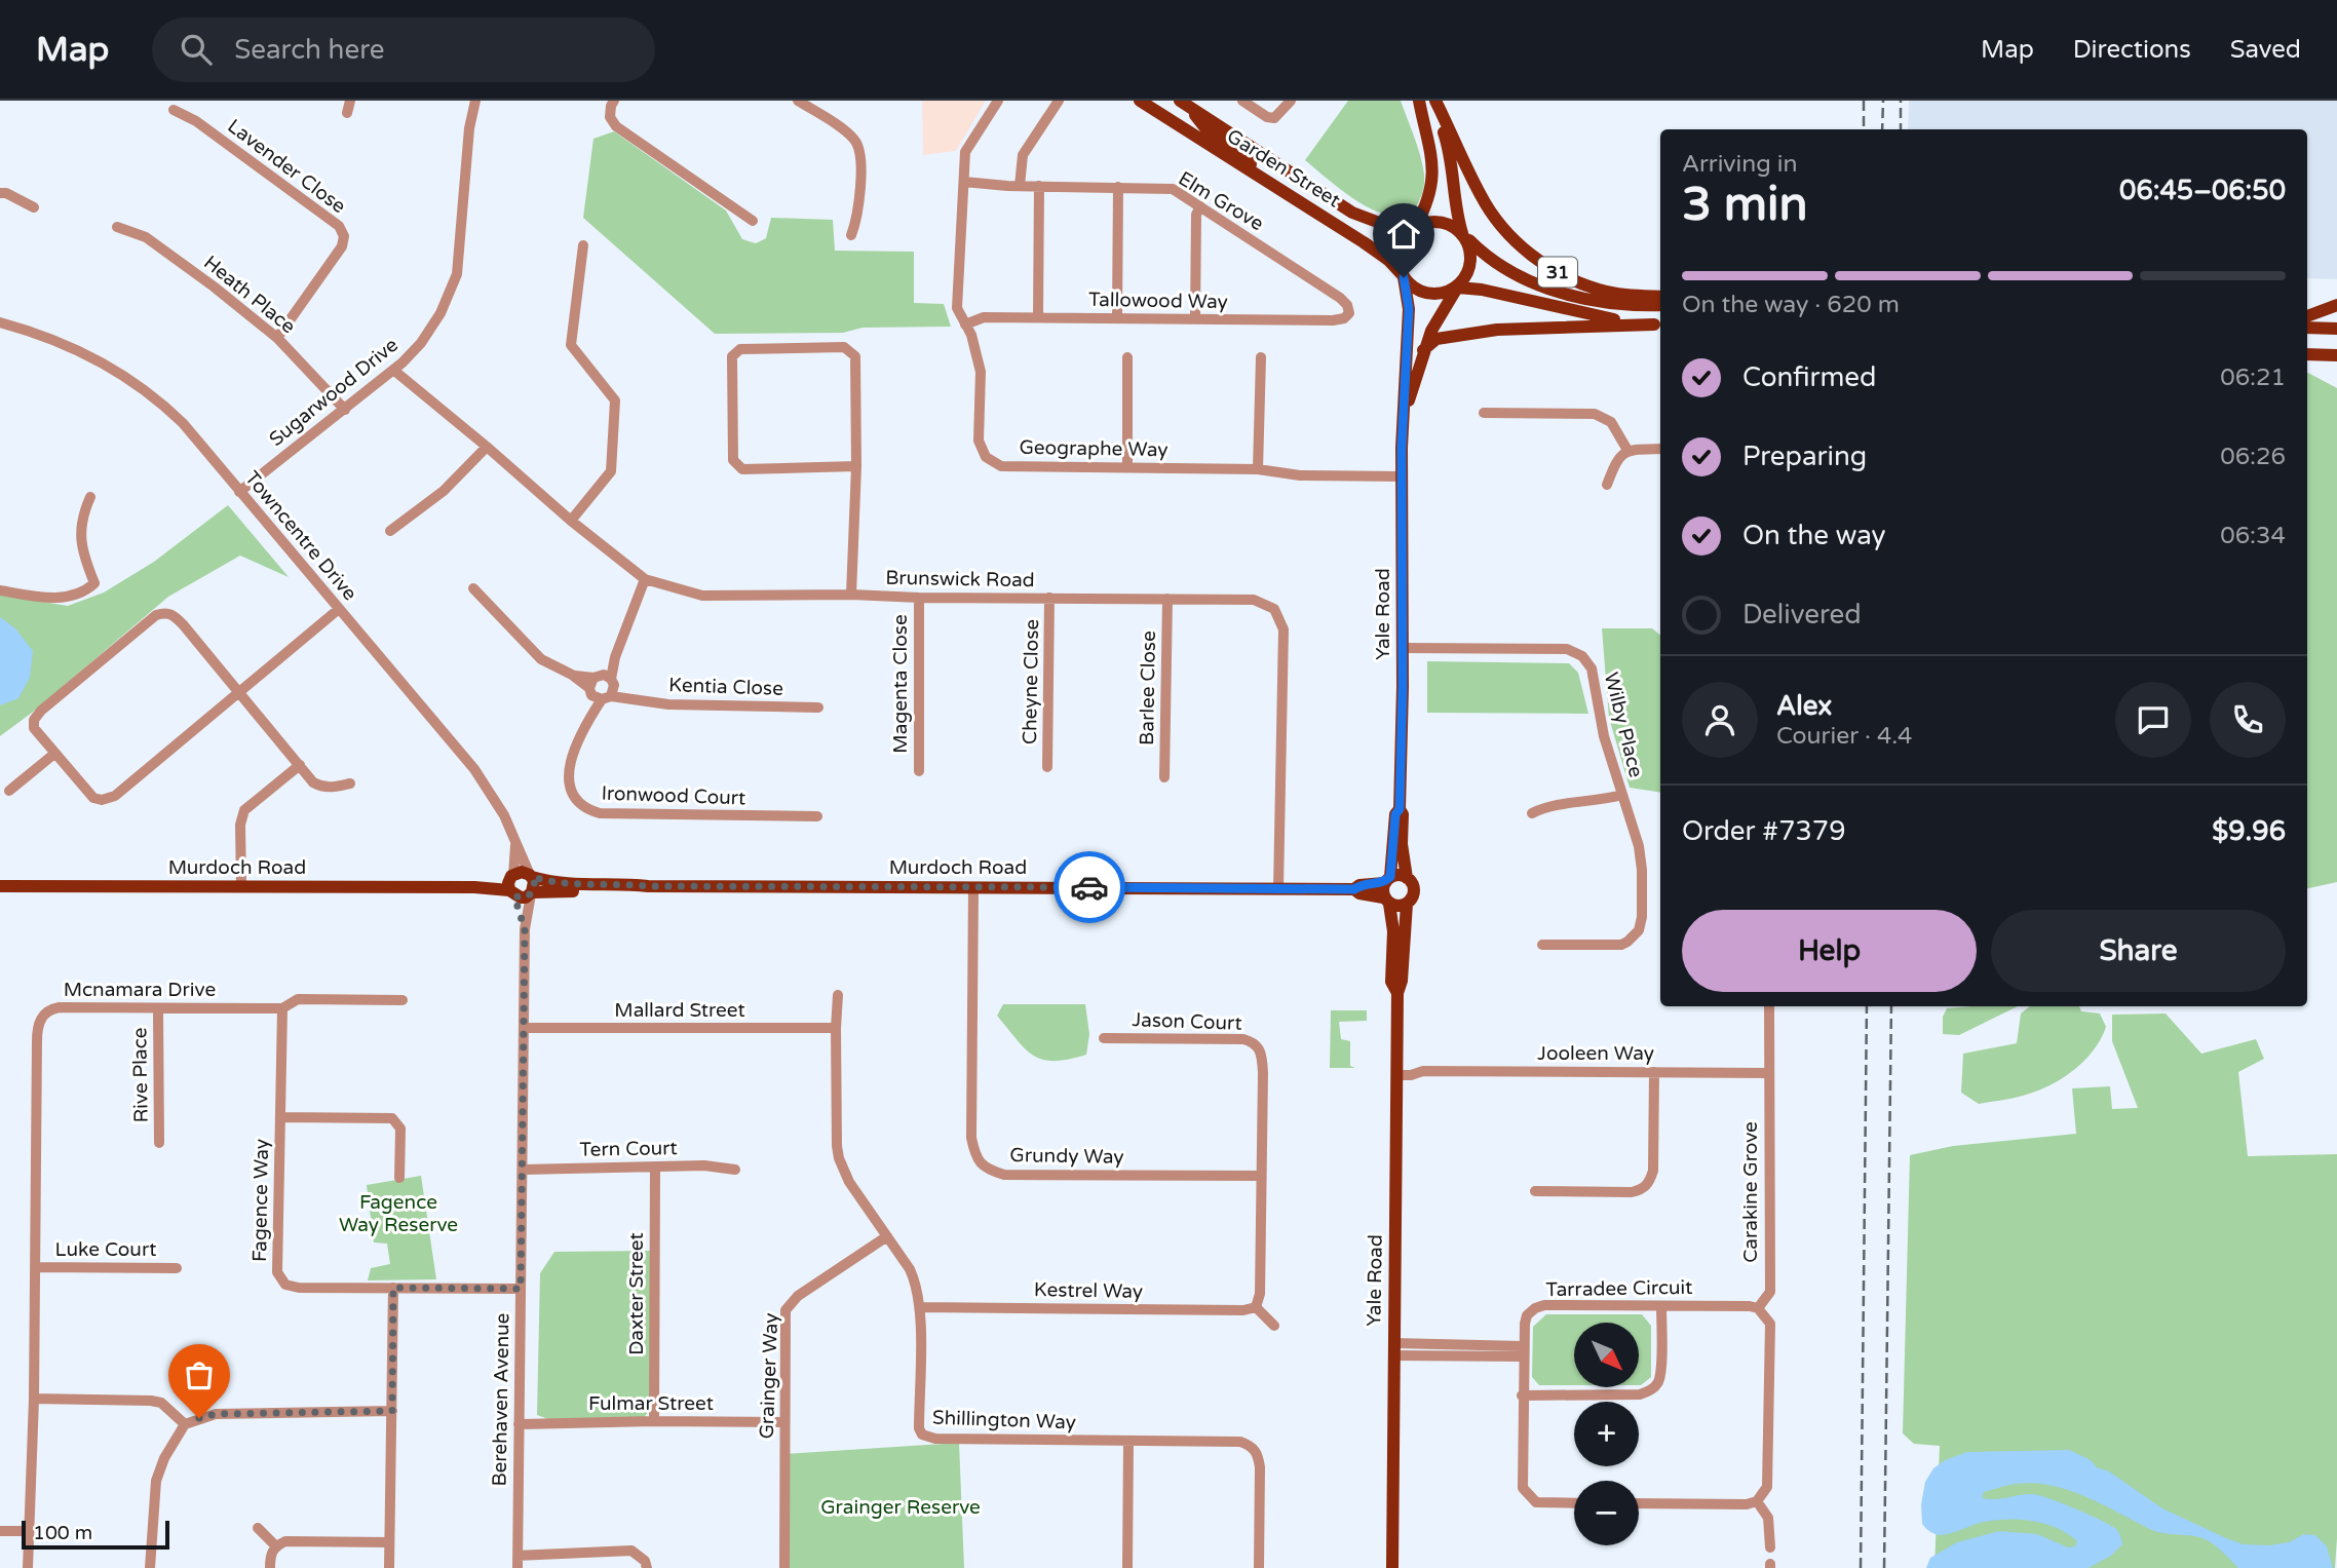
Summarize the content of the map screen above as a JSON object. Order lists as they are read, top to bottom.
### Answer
{
  "streets": {
    "main road": [
      "Garden Street",
      "31",
      "Yale Road",
      "Murdoch Road"
    ],
    "street": [
      "Lavender Close",
      "Elm Grove",
      "Heath Place",
      "Tallowood Way",
      "Sugarwood Drive",
      "Geographe Way",
      "Towncentre Drive",
      "Brunswick Road",
      "Cheyne Close",
      "Magenta Close",
      "Kentia Close",
      "Barlee Close",
      "Wilby Place",
      "Ironwood Court",
      "Mcnamara Drive",
      "Mallard Street",
      "Jason Court",
      "Jooleen Way",
      "Rive Place",
      "Tern Court",
      "Grundy Way",
      "Carakine Grove",
      "Fagence Way",
      "Luke Court",
      "Tarradee Circuit",
      "Kestrel Way",
      "Daxter Street",
      "Grainger Way",
      "Berehaven Avenue",
      "Fulmar Street",
      "Shillington Way"
    ]
  },
  "crossings": [
    ["Lavender Close", "Heath Place"],
    ["Garden Street", "31"],
    ["Garden Street", "Yale Road"],
    ["Elm Grove", "Tallowood Way"],
    ["Elm Grove", "Geographe Way"],
    ["31", "Yale Road"],
    ["Heath Place", "Sugarwood Drive"],
    ["Tallowood Way", "Geographe Way"],
    ["Sugarwood Drive", "Towncentre Drive"],
    ["Sugarwood Drive", "Brunswick Road"],
    ["Geographe Way", "Yale Road"],
    ["Towncentre Drive", "Murdoch Road"],
    ["Towncentre Drive", "Berehaven Avenue"],
    ["Brunswick Road", "Cheyne Close"],
    ["Brunswick Road", "Magenta Close"],
    ["Brunswick Road", "Barlee Close"],
    ["Brunswick Road", "Ironwood Court"],
    ["Brunswick Road", "Murdoch Road"],
    ["Yale Road", "Wilby Place"],
    ["Yale Road", "Murdoch Road"],
    ["Yale Road", "Jooleen Way"],
    ["Kentia Close", "Ironwood Court"],
    ["Murdoch Road", "Grundy Way"],
    ["Murdoch Road", "Berehaven Avenue"],
    ["Mcnamara Drive", "Rive Place"],
    ["Mcnamara Drive", "Fagence Way"],
    ["Mcnamara Drive", "Luke Court"],
    ["Mallard Street", "Berehaven Avenue"],
    ["Mallard Street", "Shillington Way"],
    ["Jason Court", "Grundy Way"],
    ["Jooleen Way", "Carakine Grove"],
    ["Tern Court", "Daxter Street"],
    ["Tern Court", "Berehaven Avenue"],
    ["Carakine Grove", "Tarradee Circuit"],
    ["Fagence Way", "Berehaven Avenue"],
    ["Kestrel Way", "Shillington Way"],
    ["Daxter Street", "Fulmar Street"],
    ["Grainger Way", "Fulmar Street"],
    ["Grainger Way", "Shillington Way"],
    ["Berehaven Avenue", "Fulmar Street"]
  ],
  "parks": ["Fagence Way Reserve", "Grainger Reserve"],
  "scale_bar": "100 m",
  "north": "bottom right",
  "page": {
    "header": "Map",
    "search": "Search here",
    "nav": ["Map", "Directions", "Saved"],
    "heading": ["3 min", "Arriving in", "06:45–06:50"],
    "panel": [
      "Alex",
      "Courier · 4.4",
      "Order #7379",
      "$9.96"
    ],
    "bar": "On the way · 620 m",
    "list": [
      ["Confirmed", "06:21"],
      ["Preparing", "06:26"],
      ["On the way", "06:34"],
      "Delivered"
    ],
    "buttons": ["Help", "Share"],
    "map_buttons": ["+", "−"],
    "scale": "100 m"
  }
}
